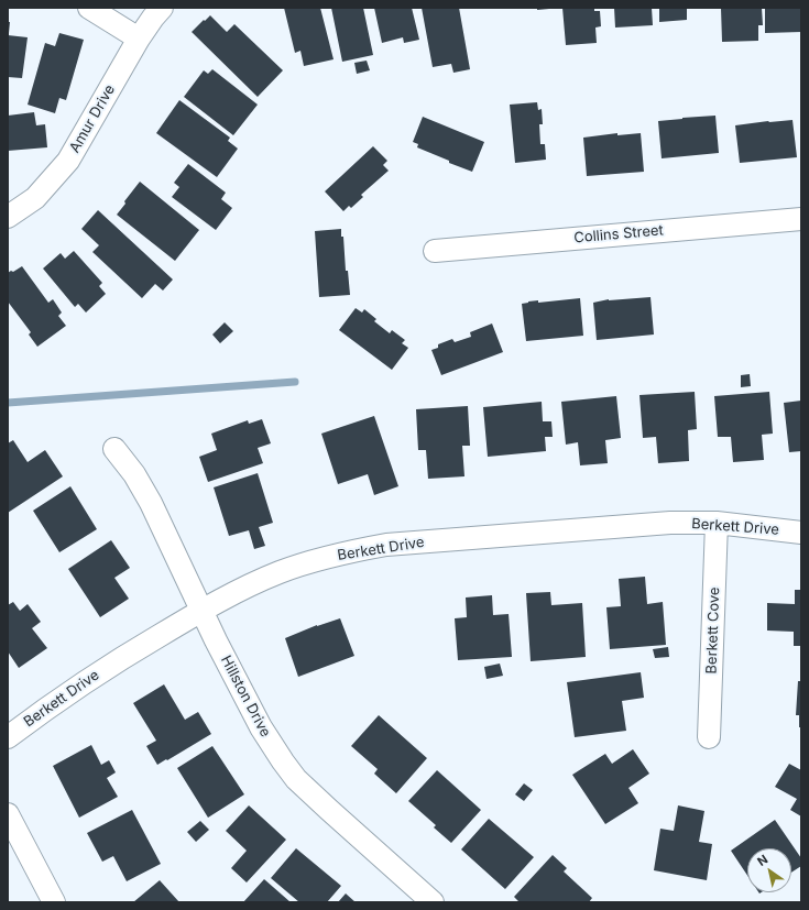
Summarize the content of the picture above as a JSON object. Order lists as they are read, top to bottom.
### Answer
{
  "streets": {
    "street": [
      "Amur Drive",
      "Collins Street",
      "Berkett Drive",
      "Berkett Cove",
      "Hillston Drive"
    ]
  },
  "crossings": [
    ["Berkett Drive", "Berkett Cove"],
    ["Berkett Drive", "Hillston Drive"]
  ],
  "north": "top left"
}
